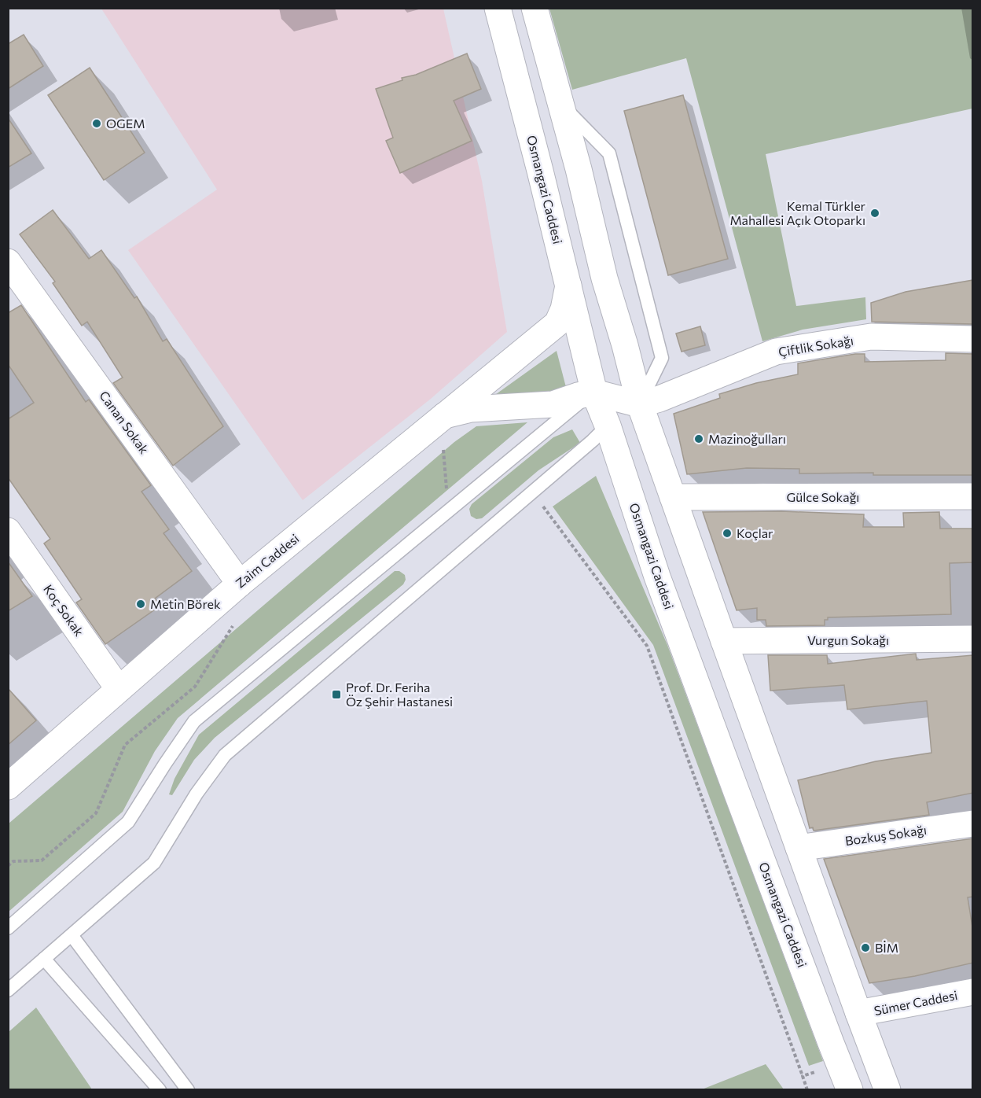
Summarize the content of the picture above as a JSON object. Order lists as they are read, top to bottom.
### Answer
{
  "streets": {
    "main road": [
      "Osmangazi Caddesi",
      "Çiftlik Sokağı",
      "Canan Sokak",
      "Gülce Sokağı",
      "Zaim Caddesi",
      "Koç Sokak",
      "Vurgun Sokağı",
      "Bozkuş Sokağı",
      "Sümer Caddesi"
    ]
  },
  "crossings": [
    ["Osmangazi Caddesi", "Zaim Caddesi"],
    ["Canan Sokak", "Zaim Caddesi"],
    ["Zaim Caddesi", "Koç Sokak"]
  ],
  "places": {
    "other": [
      "OGEM",
      "Kemal Türkler Mahallesi Açık Otoparkı",
      "Mazinoğulları",
      "Koçlar",
      "Metin Börek",
      "BİM"
    ],
    "transit": ["Prof. Dr. Feriha Öz Şehir Hastanesi"]
  }
}
